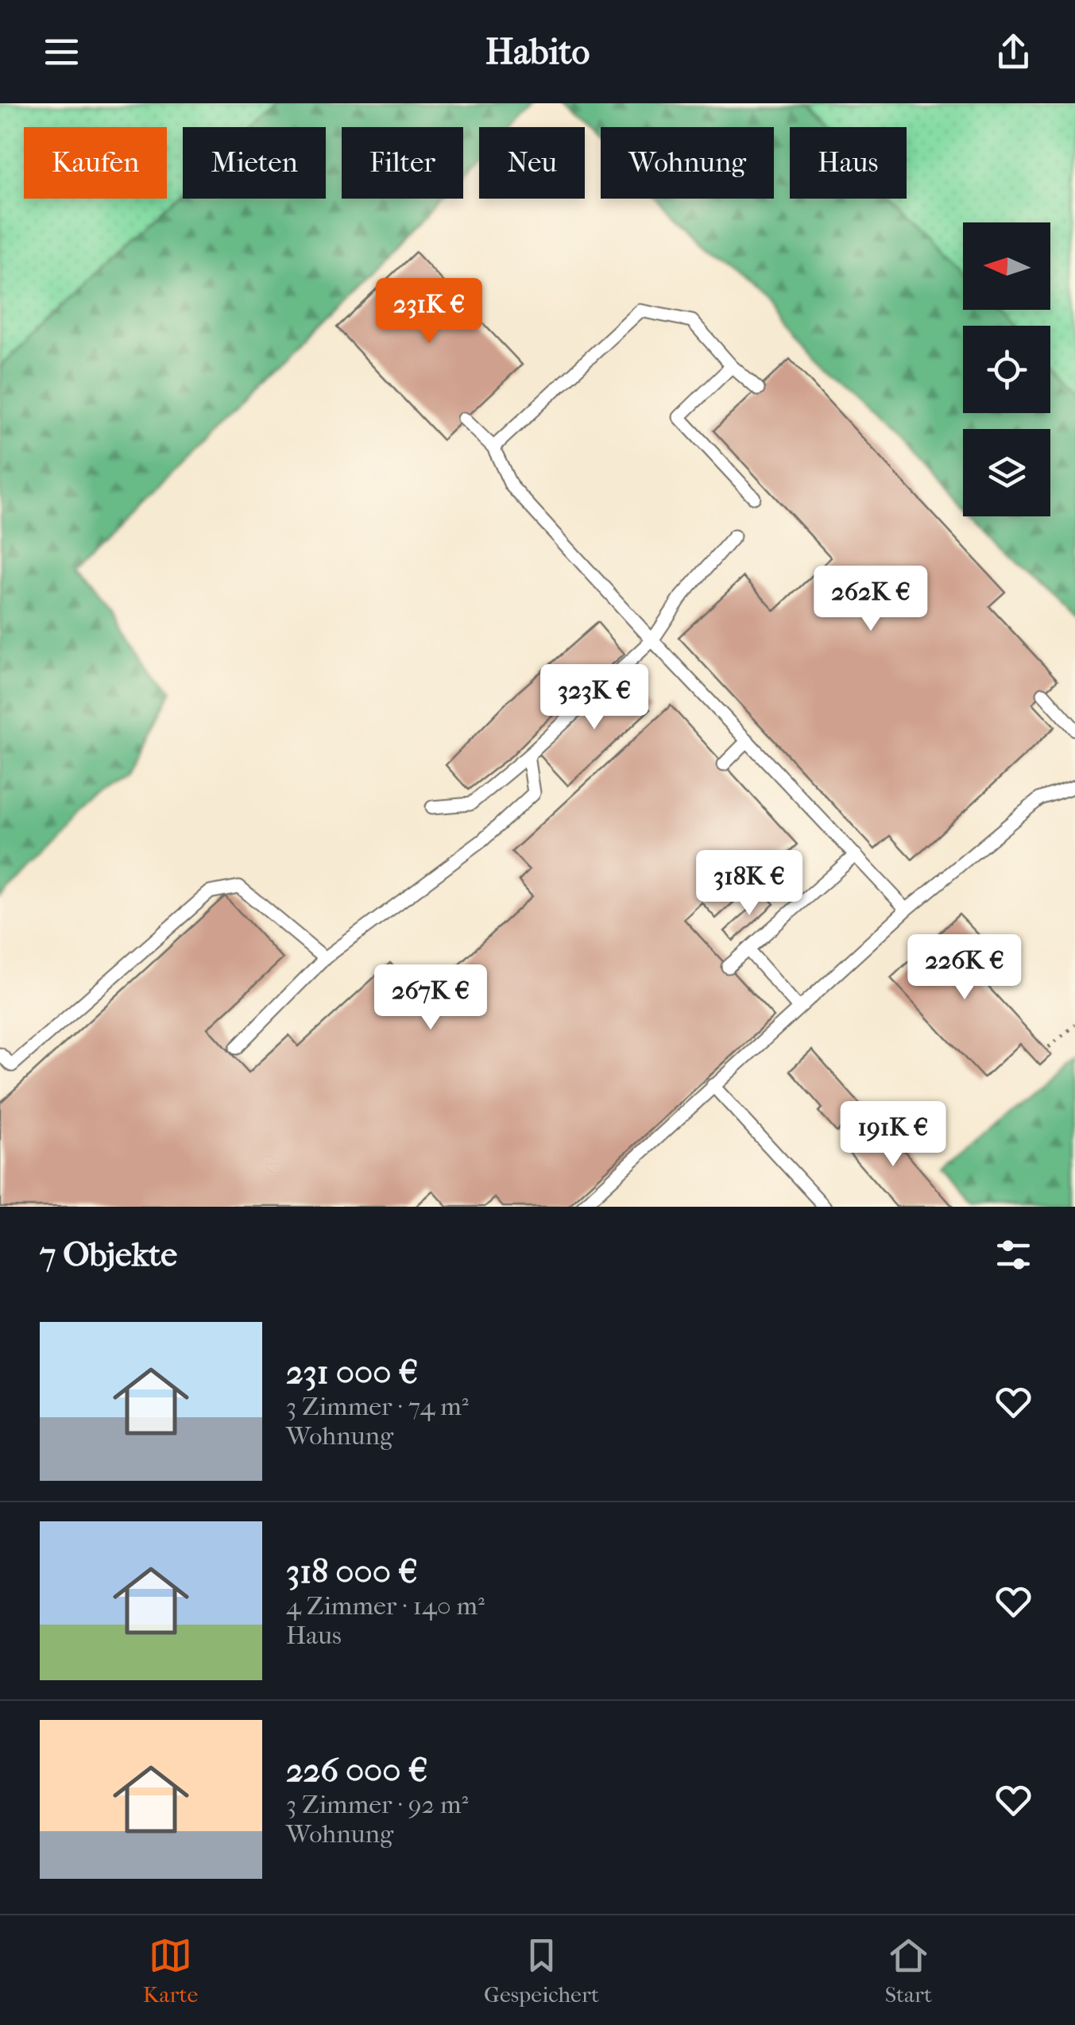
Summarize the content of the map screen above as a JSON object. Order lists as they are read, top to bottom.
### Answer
{
  "north": "left",
  "page": {
    "header": "Habito",
    "chip": [
      "Kaufen",
      "Mieten",
      "Filter",
      "Neu",
      "Wohnung",
      "Haus"
    ],
    "price": [
      "231K €",
      "262K €",
      "323K €",
      "318K €",
      "226K €",
      "267K €",
      "191K €"
    ],
    "heading": "7 Objekte",
    "list": [
      {
        "name": "231 000 €",
        "note": "3 Zimmer · 74 m² · Wohnung"
      },
      {
        "name": "318 000 €",
        "note": "4 Zimmer · 140 m² · Haus"
      },
      {
        "name": "226 000 €",
        "note": "3 Zimmer · 92 m² · Wohnung"
      }
    ],
    "tabs": ["Karte", "Gespeichert", "Start"]
  }
}
